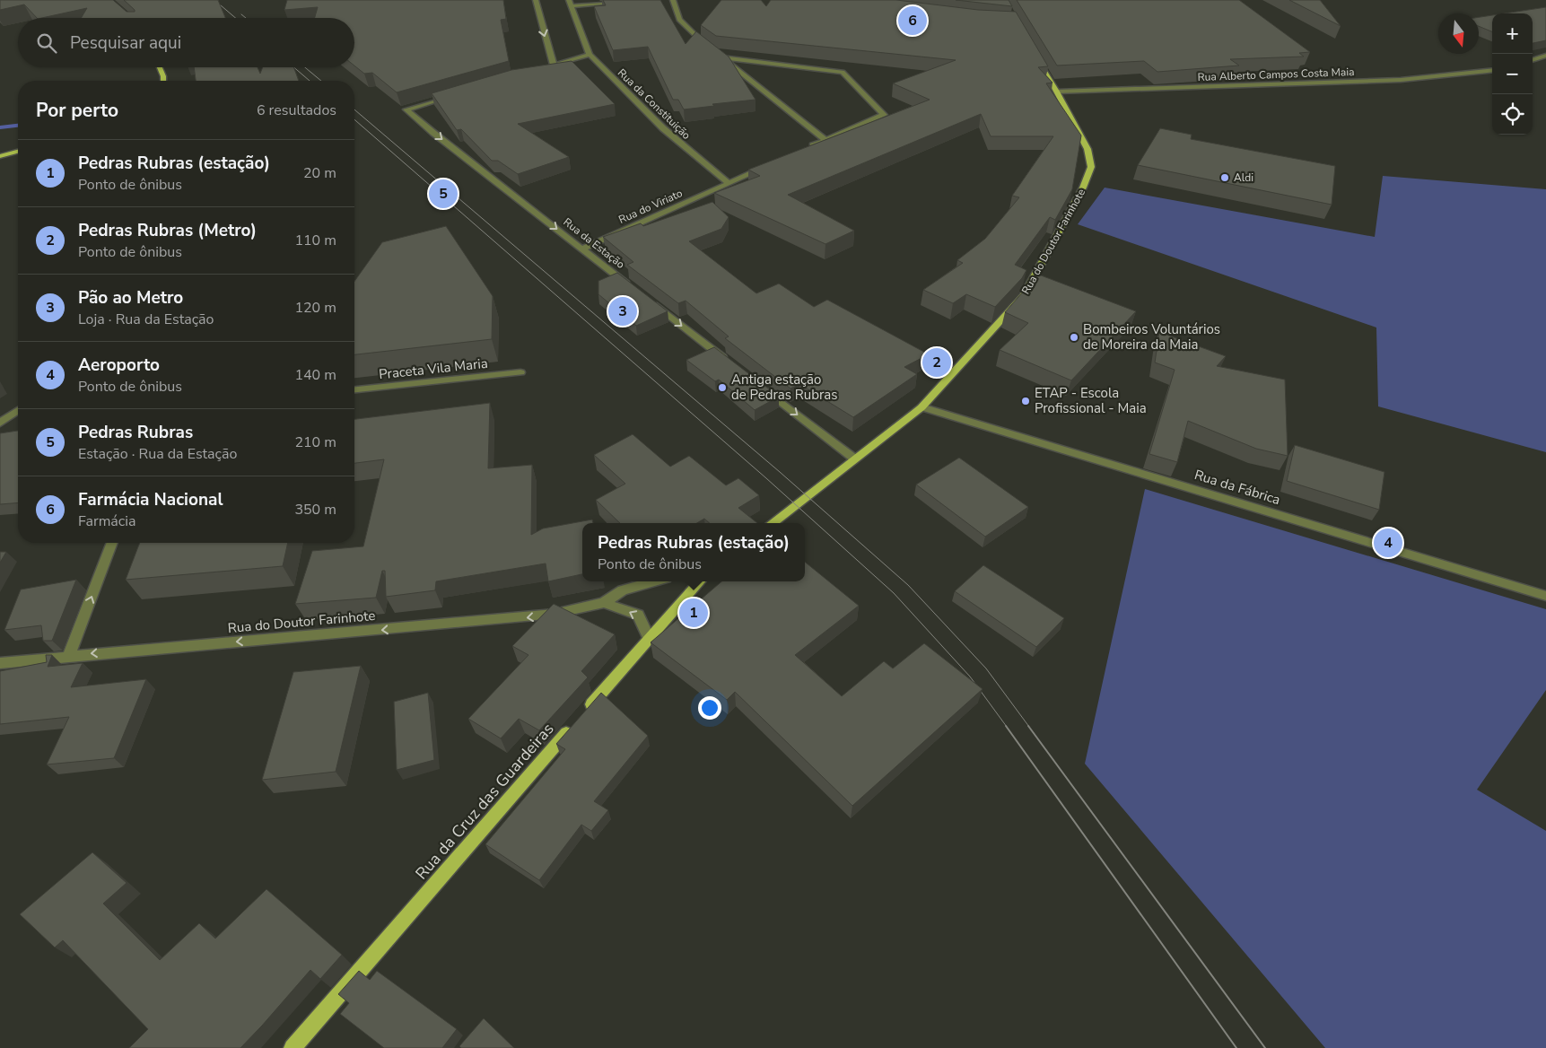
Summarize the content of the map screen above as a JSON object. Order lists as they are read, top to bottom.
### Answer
{
  "streets": {
    "main road": ["Rua do Doutor Farinhote", "Rua da Cruz das Guardeiras"],
    "street": [
      "Rua Alberto Campos Costa Maia",
      "Rua da Constituição",
      "Rua do Viriato",
      "Rua da Estação",
      "Praceta Vila Maria",
      "Rua da Fábrica"
    ]
  },
  "crossings": [
    ["Rua Alberto Campos Costa Maia", "Rua do Doutor Farinhote"],
    ["Rua da Constituição", "Rua do Viriato"],
    ["Rua do Viriato", "Rua da Estação"],
    ["Rua do Doutor Farinhote", "Rua da Fábrica"]
  ],
  "one_way": ["Rua do Doutor Farinhote"],
  "places": [
    "Aldi",
    "Bombeiros Voluntários de Moreira da Maia",
    "Antiga estação de Pedras Rubras",
    "ETAP - Escola Profissional - Maia"
  ],
  "north": "bottom",
  "page": {
    "pins": [
      "6",
      "5",
      "3",
      "2",
      "4",
      "1"
    ],
    "map_buttons": ["+", "−"],
    "search": "Pesquisar aqui",
    "heading": ["Por perto", "6 resultados"],
    "list": [
      {
        "mark": "1",
        "name": "Pedras Rubras (estação)",
        "note": "Ponto de ônibus",
        "value": "20 m"
      },
      {
        "mark": "2",
        "name": "Pedras Rubras (Metro)",
        "note": "Ponto de ônibus",
        "value": "110 m"
      },
      {
        "mark": "3",
        "name": "Pão ao Metro",
        "note": "Loja · Rua da Estação",
        "value": "120 m"
      },
      {
        "mark": "4",
        "name": "Aeroporto",
        "note": "Ponto de ônibus",
        "value": "140 m"
      },
      {
        "mark": "5",
        "name": "Pedras Rubras",
        "note": "Estação · Rua da Estação",
        "value": "210 m"
      },
      {
        "mark": "6",
        "name": "Farmácia Nacional",
        "note": "Farmácia",
        "value": "350 m"
      }
    ],
    "popup": ["Pedras Rubras (estação)", "Ponto de ônibus"]
  }
}
